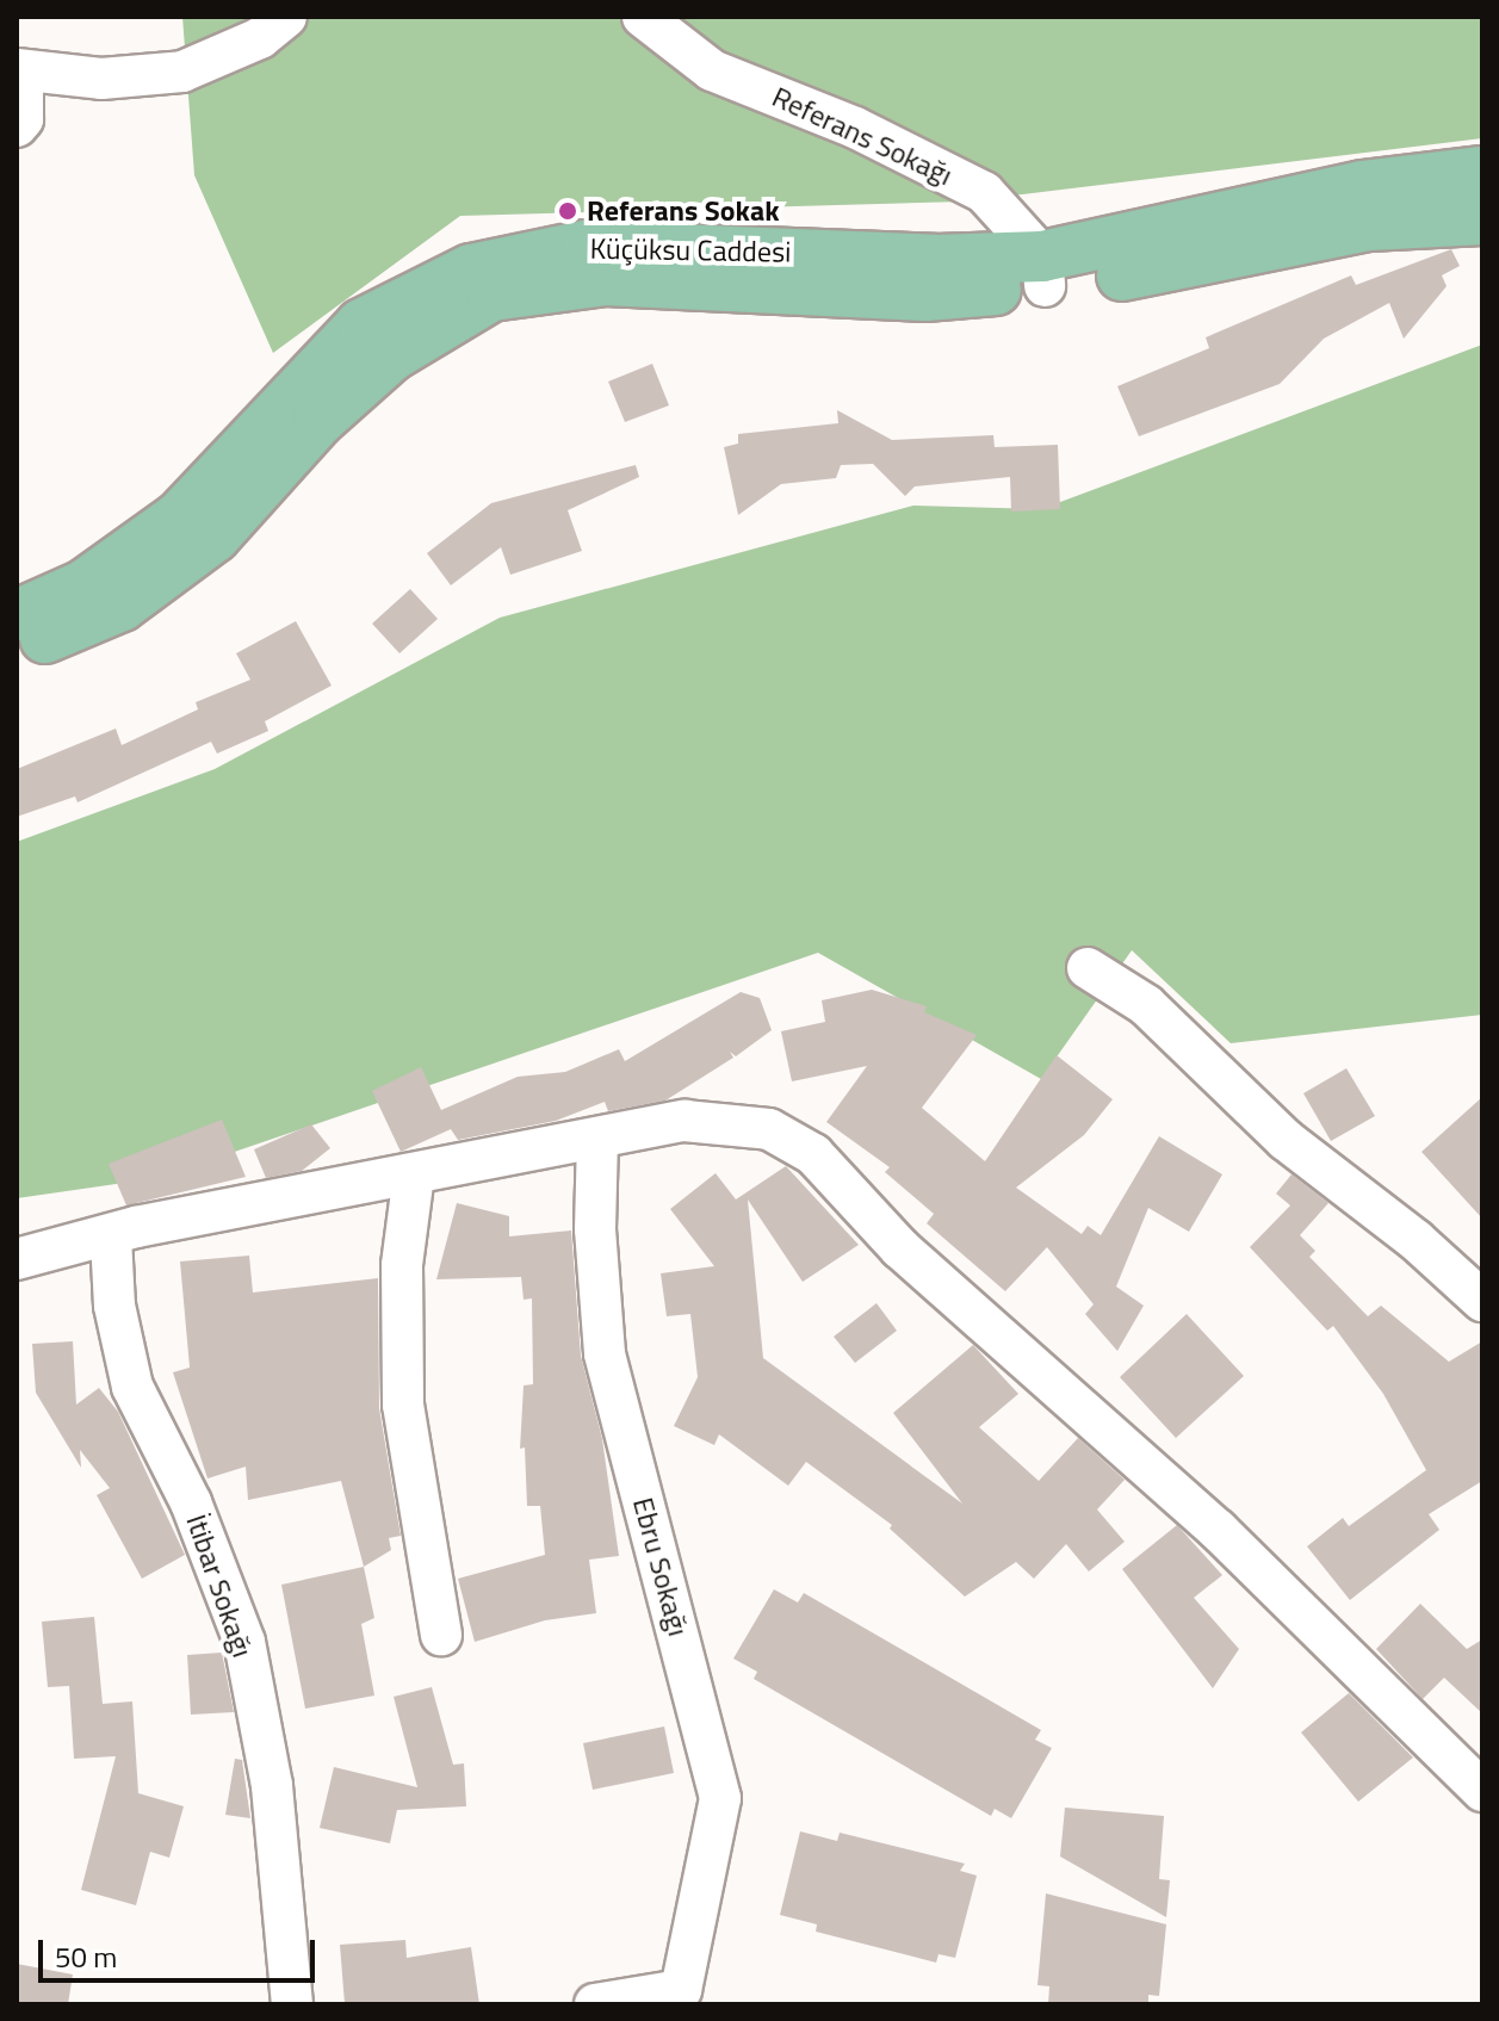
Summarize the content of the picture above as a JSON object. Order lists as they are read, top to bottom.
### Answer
{
  "streets": {
    "main road": ["Küçüksu Caddesi"],
    "street": ["Referans Sokağı", "Ebru Sokağı", "İtibar Sokağı"]
  },
  "crossings": [
    ["Referans Sokağı", "Küçüksu Caddesi"]
  ],
  "places": ["Referans Sokak"],
  "scale_bar": "50 m"
}
